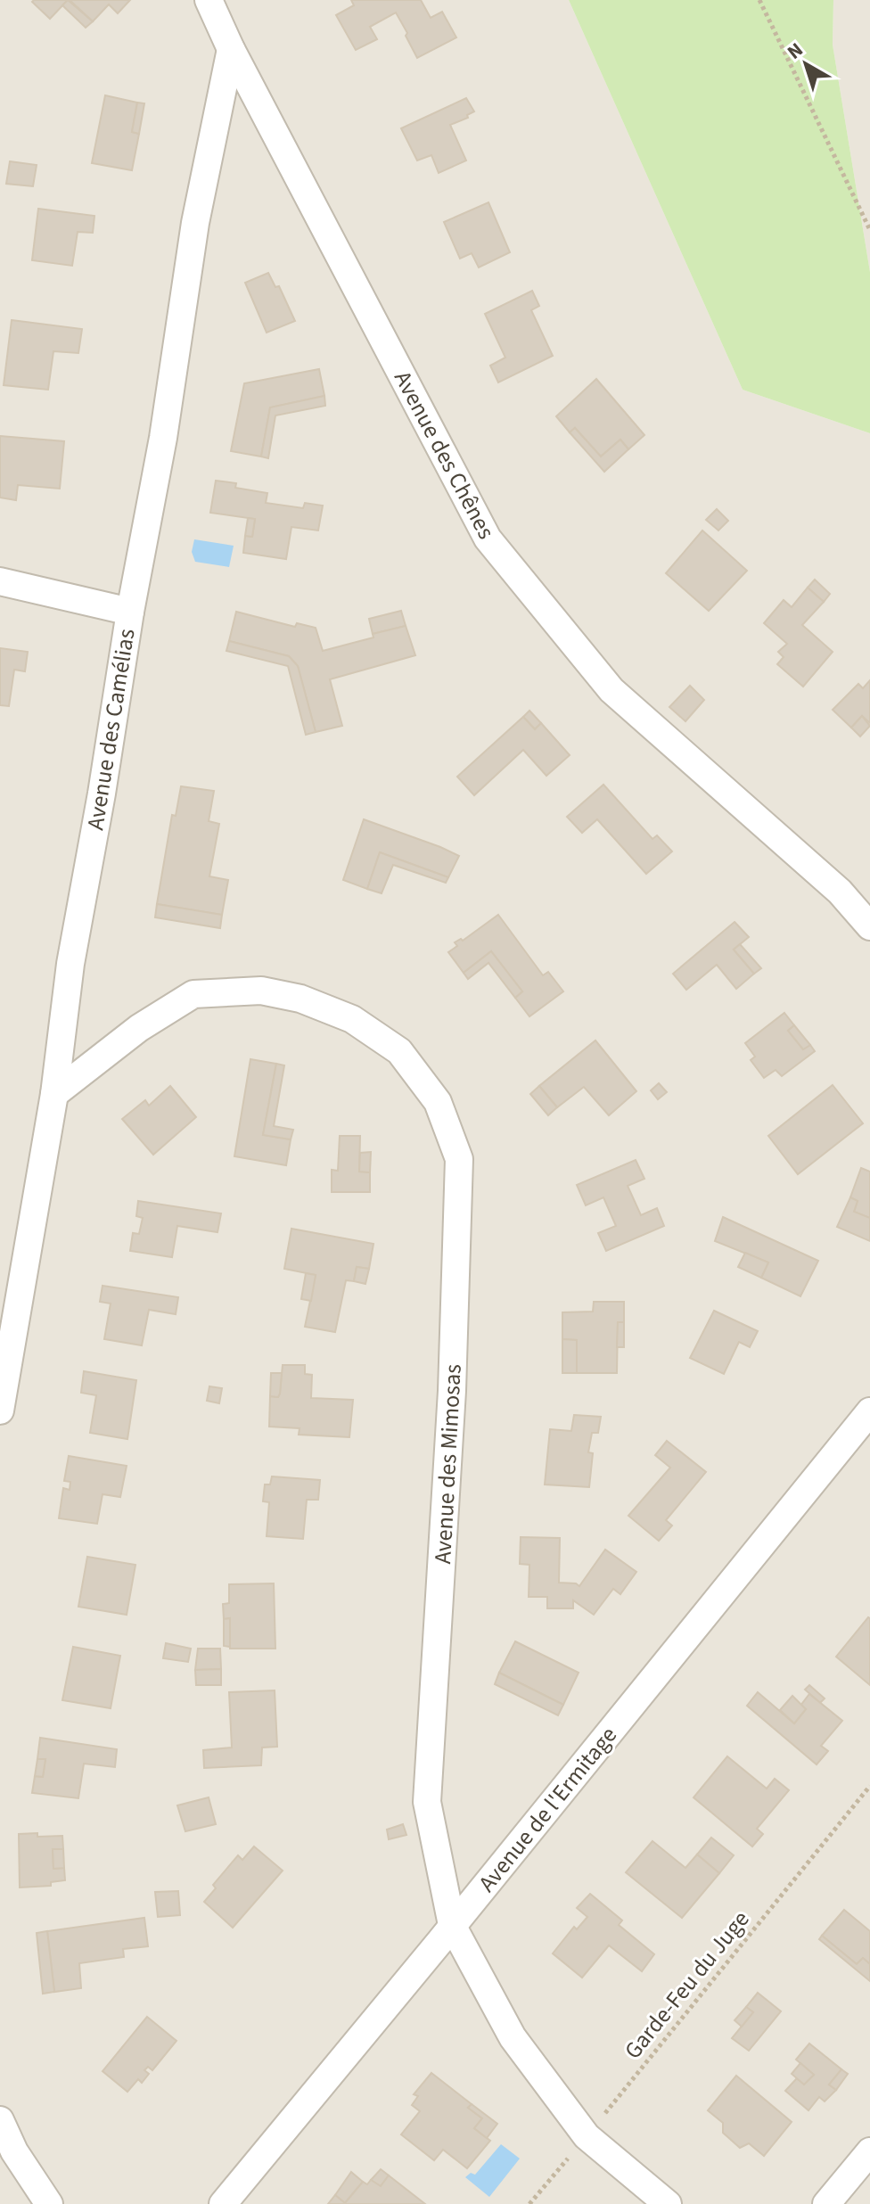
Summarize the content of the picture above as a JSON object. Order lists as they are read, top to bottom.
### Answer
{
  "streets": {
    "street": [
      "Avenue des Chênes",
      "Avenue des Camélias",
      "Avenue des Mimosas",
      "Avenue de l'Ermitage"
    ],
    "path": ["Garde-Feu du Juge"]
  },
  "crossings": [
    ["Avenue des Chênes", "Avenue des Camélias"],
    ["Avenue des Camélias", "Avenue des Mimosas"],
    ["Avenue des Mimosas", "Avenue de l'Ermitage"],
    ["Avenue des Mimosas", "Garde-Feu du Juge"]
  ],
  "north": "top left"
}
